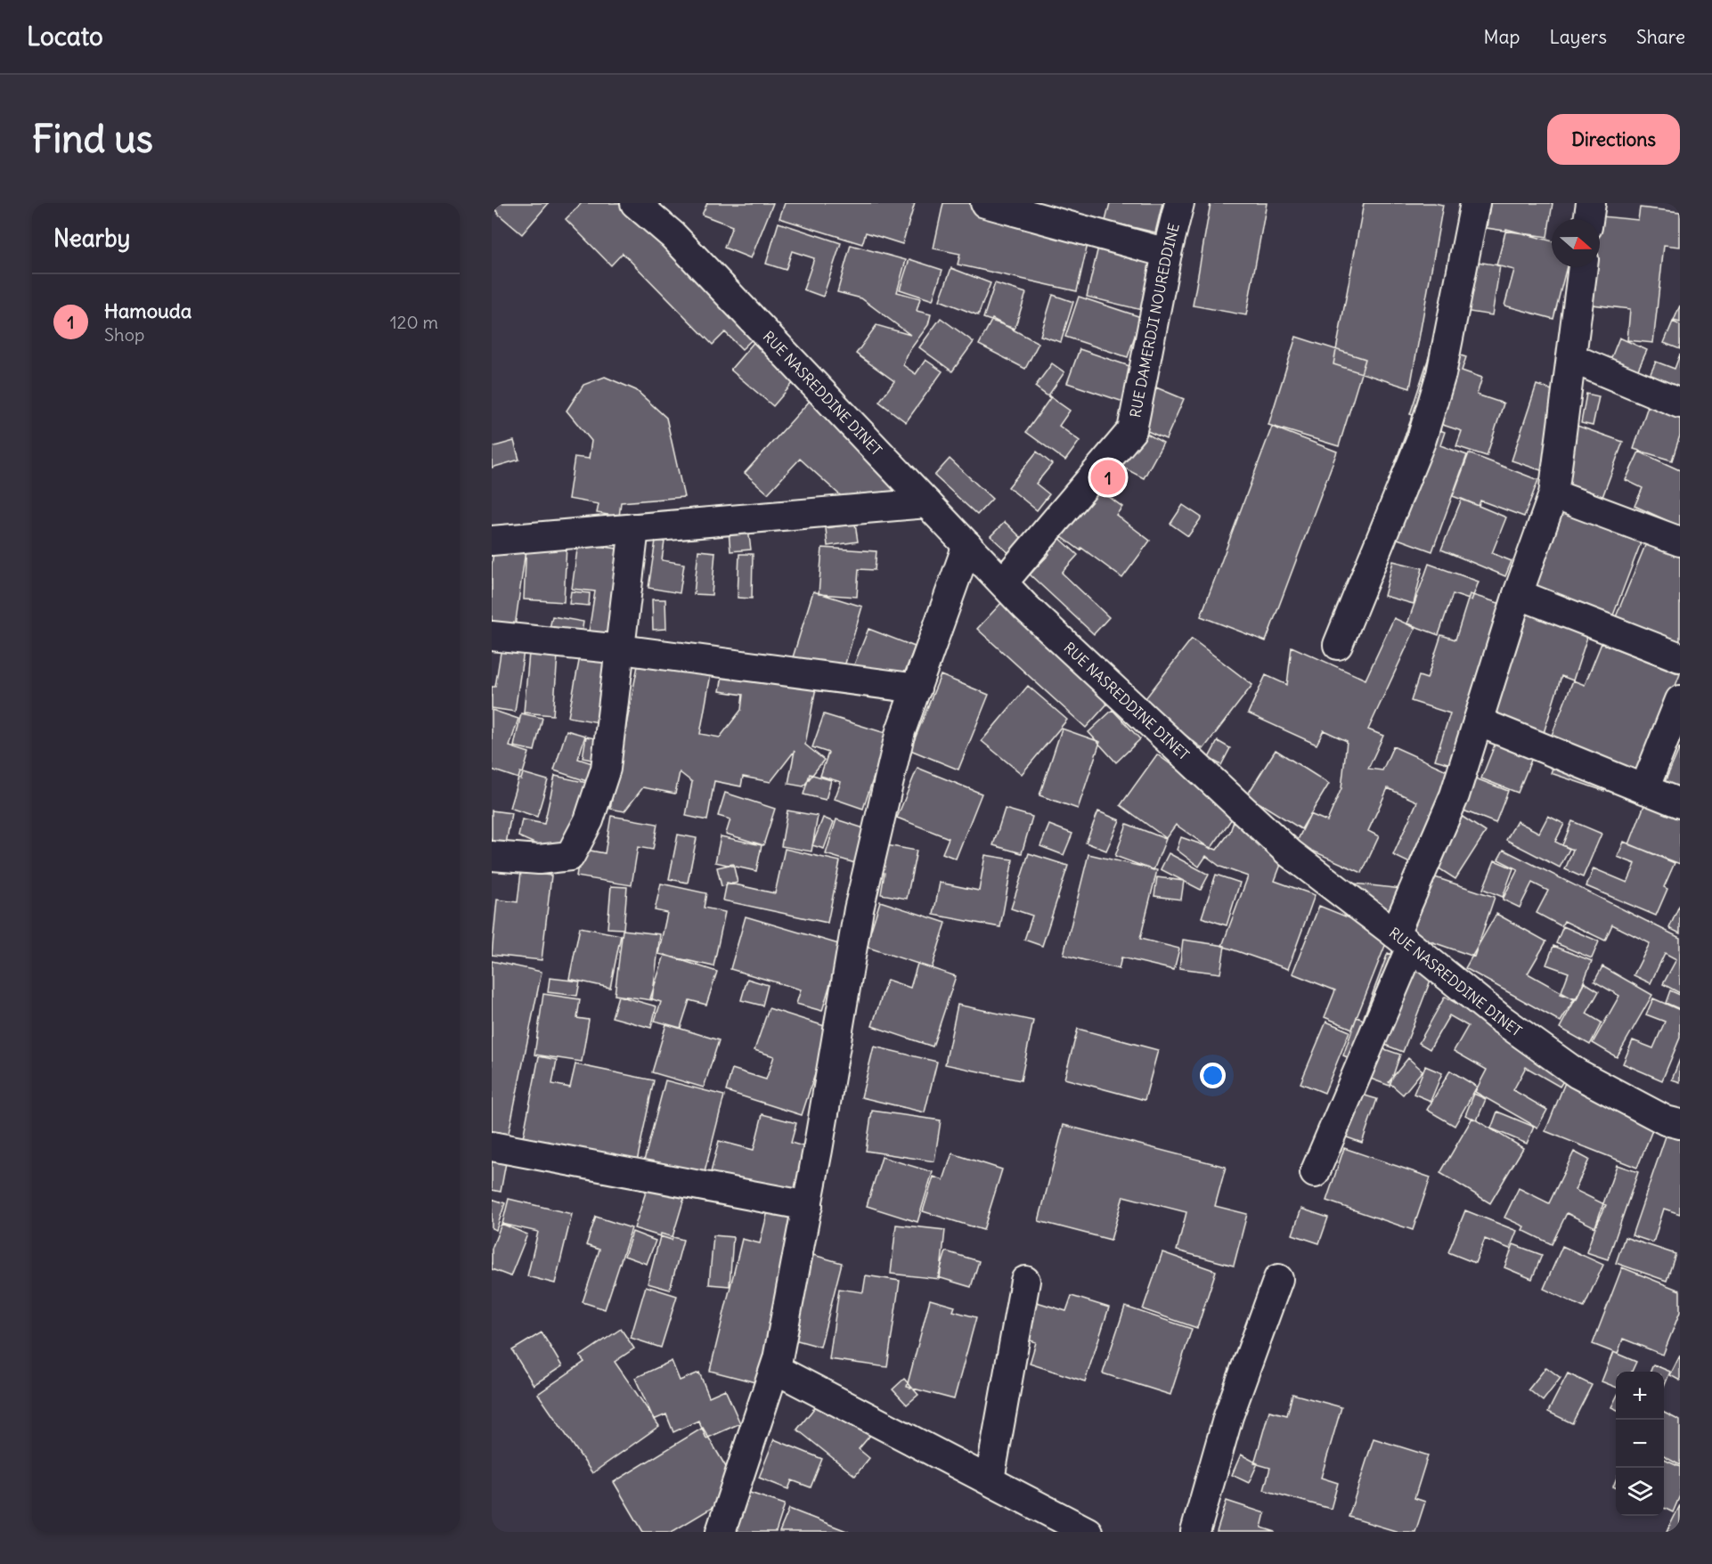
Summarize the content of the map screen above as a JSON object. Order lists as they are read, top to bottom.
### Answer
{
  "streets": {
    "street": ["RUE DAMERDJI NOUREDDINE", "RUE NASREDDINE DINET"]
  },
  "crossings": [
    ["RUE DAMERDJI NOUREDDINE", "RUE NASREDDINE DINET"]
  ],
  "north": "right",
  "page": {
    "header": "Locato",
    "nav": ["Map", "Layers", "Share"],
    "buttons": "Directions",
    "title": "Find us",
    "heading": "Nearby",
    "list": [
      {
        "mark": "1",
        "name": "Hamouda",
        "note": "Shop",
        "value": "120 m"
      }
    ],
    "pins": "1",
    "map_buttons": ["+", "−"]
  }
}
